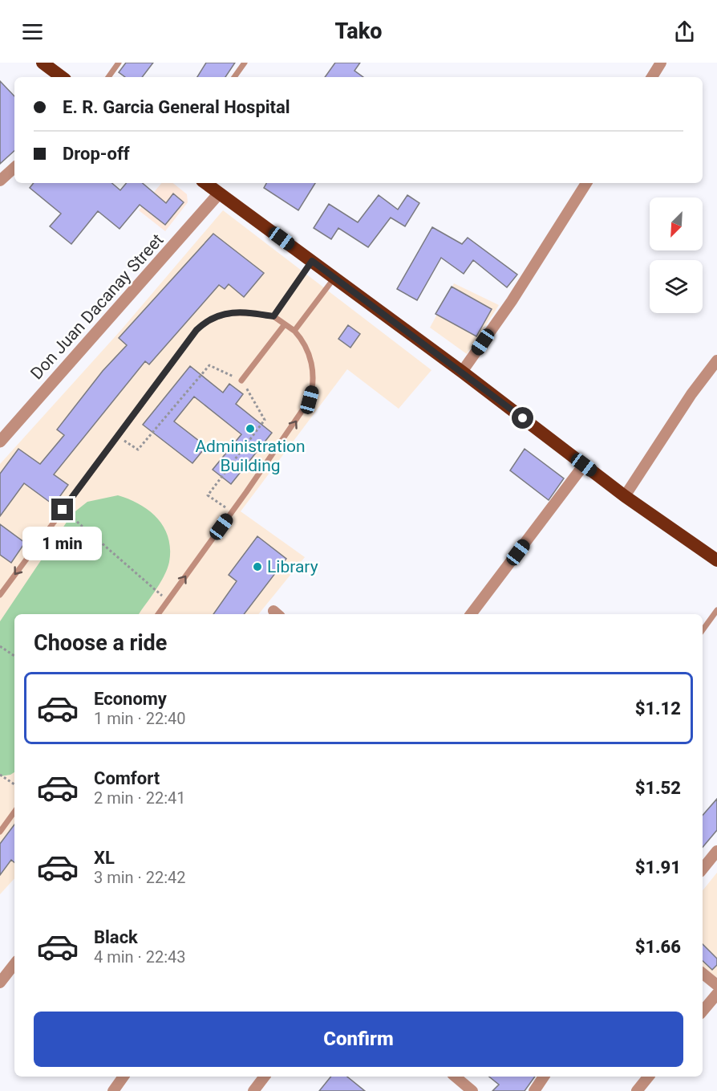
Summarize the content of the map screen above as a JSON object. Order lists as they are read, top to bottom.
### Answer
{
  "streets": {
    "street": ["Don Juan Dacanay Street"]
  },
  "places": ["Administration Building", "Library"],
  "north": "bottom left",
  "page": {
    "header": "Tako",
    "banner": ["E. R. Garcia General Hospital", "Drop-off"],
    "bubble": "1 min",
    "heading": "Choose a ride",
    "list": [
      {
        "name": "Economy",
        "note": "1 min · 22:40",
        "value": "$1.12"
      },
      {
        "name": "Comfort",
        "note": "2 min · 22:41",
        "value": "$1.52"
      },
      {
        "name": "XL",
        "note": "3 min · 22:42",
        "value": "$1.91"
      },
      {
        "name": "Black",
        "note": "4 min · 22:43",
        "value": "$1.66"
      }
    ],
    "buttons": "Confirm"
  }
}
